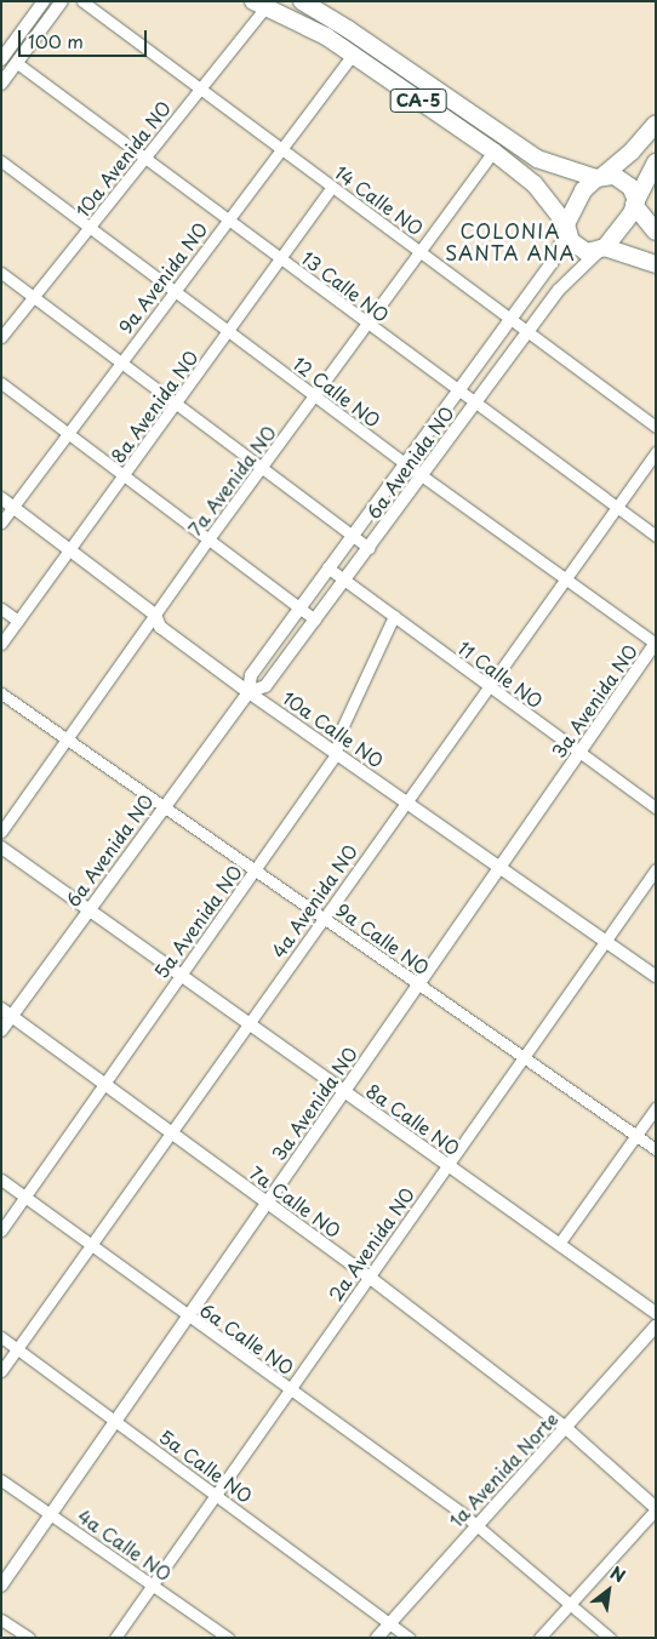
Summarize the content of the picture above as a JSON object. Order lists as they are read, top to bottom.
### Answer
{
  "streets": {
    "highway": ["CA-5"],
    "street": [
      "10a Avenida NO",
      "14 Calle NO",
      "9a Avenida NO",
      "13 Calle NO",
      "12 Calle NO",
      "8a Avenida NO",
      "6a Avenida NO",
      "7a Avenida NO",
      "11 Calle NO",
      "3a Avenida NO",
      "10a Calle NO",
      "4a Avenida NO",
      "5a Avenida NO",
      "9a Calle NO",
      "8a Calle NO",
      "7a Calle NO",
      "2a Avenida NO",
      "6a Calle NO",
      "5a Calle NO",
      "1a Avenida Norte",
      "4a Calle NO"
    ]
  },
  "crossings": [
    ["CA-5", "10a Avenida NO"],
    ["CA-5", "9a Avenida NO"],
    ["CA-5", "6a Avenida NO"],
    ["CA-5", "7a Avenida NO"],
    ["10a Avenida NO", "14 Calle NO"],
    ["10a Avenida NO", "13 Calle NO"],
    ["10a Avenida NO", "12 Calle NO"],
    ["14 Calle NO", "9a Avenida NO"],
    ["14 Calle NO", "8a Avenida NO"],
    ["14 Calle NO", "6a Avenida NO"],
    ["14 Calle NO", "7a Avenida NO"],
    ["9a Avenida NO", "13 Calle NO"],
    ["9a Avenida NO", "12 Calle NO"],
    ["9a Avenida NO", "10a Calle NO"],
    ["13 Calle NO", "8a Avenida NO"],
    ["13 Calle NO", "6a Avenida NO"],
    ["13 Calle NO", "7a Avenida NO"],
    ["13 Calle NO", "4a Avenida NO"],
    ["12 Calle NO", "8a Avenida NO"],
    ["12 Calle NO", "6a Avenida NO"],
    ["12 Calle NO", "7a Avenida NO"],
    ["12 Calle NO", "3a Avenida NO"],
    ["12 Calle NO", "4a Avenida NO"],
    ["8a Avenida NO", "10a Calle NO"],
    ["6a Avenida NO", "11 Calle NO"],
    ["6a Avenida NO", "10a Calle NO"],
    ["6a Avenida NO", "9a Calle NO"],
    ["6a Avenida NO", "8a Calle NO"],
    ["6a Avenida NO", "7a Calle NO"],
    ["7a Avenida NO", "10a Calle NO"],
    ["7a Avenida NO", "9a Calle NO"],
    ["11 Calle NO", "3a Avenida NO"],
    ["11 Calle NO", "4a Avenida NO"],
    ["11 Calle NO", "5a Avenida NO"],
    ["3a Avenida NO", "10a Calle NO"],
    ["3a Avenida NO", "9a Calle NO"],
    ["3a Avenida NO", "8a Calle NO"],
    ["3a Avenida NO", "7a Calle NO"],
    ["3a Avenida NO", "6a Calle NO"],
    ["3a Avenida NO", "5a Calle NO"],
    ["3a Avenida NO", "4a Calle NO"],
    ["10a Calle NO", "4a Avenida NO"],
    ["10a Calle NO", "5a Avenida NO"],
    ["10a Calle NO", "2a Avenida NO"],
    ["4a Avenida NO", "9a Calle NO"],
    ["4a Avenida NO", "8a Calle NO"],
    ["4a Avenida NO", "7a Calle NO"],
    ["4a Avenida NO", "6a Calle NO"],
    ["4a Avenida NO", "5a Calle NO"],
    ["5a Avenida NO", "9a Calle NO"],
    ["5a Avenida NO", "8a Calle NO"],
    ["5a Avenida NO", "7a Calle NO"],
    ["5a Avenida NO", "6a Calle NO"],
    ["9a Calle NO", "2a Avenida NO"],
    ["8a Calle NO", "2a Avenida NO"],
    ["7a Calle NO", "2a Avenida NO"],
    ["7a Calle NO", "1a Avenida Norte"],
    ["2a Avenida NO", "6a Calle NO"],
    ["2a Avenida NO", "5a Calle NO"],
    ["2a Avenida NO", "4a Calle NO"],
    ["6a Calle NO", "1a Avenida Norte"],
    ["5a Calle NO", "1a Avenida Norte"]
  ],
  "districts": ["COLONIA SANTA ANA"],
  "scale_bar": "100 m",
  "north": "top right"
}
